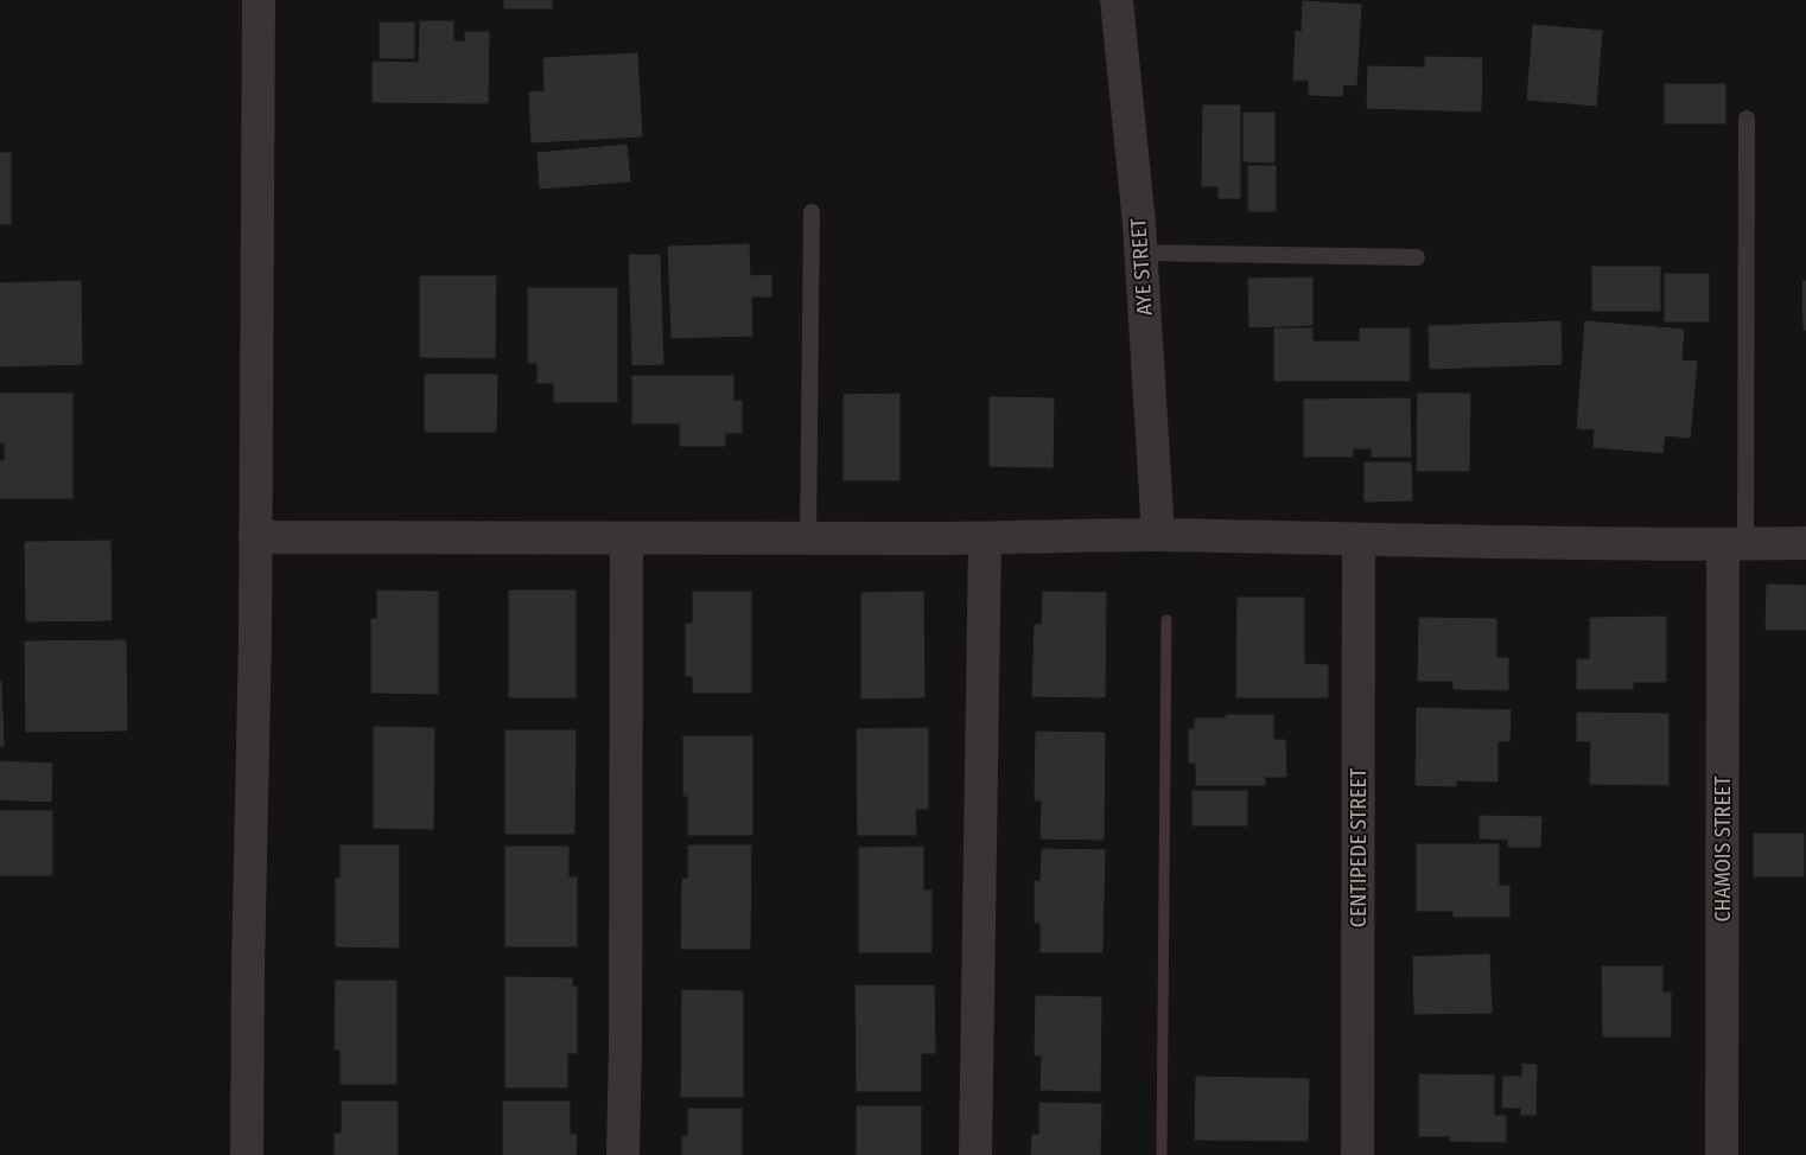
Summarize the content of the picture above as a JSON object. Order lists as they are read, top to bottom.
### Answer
{
  "streets": {
    "street": ["AYE STREET", "CENTIPEDE STREET", "CHAMOIS STREET"]
  }
}
